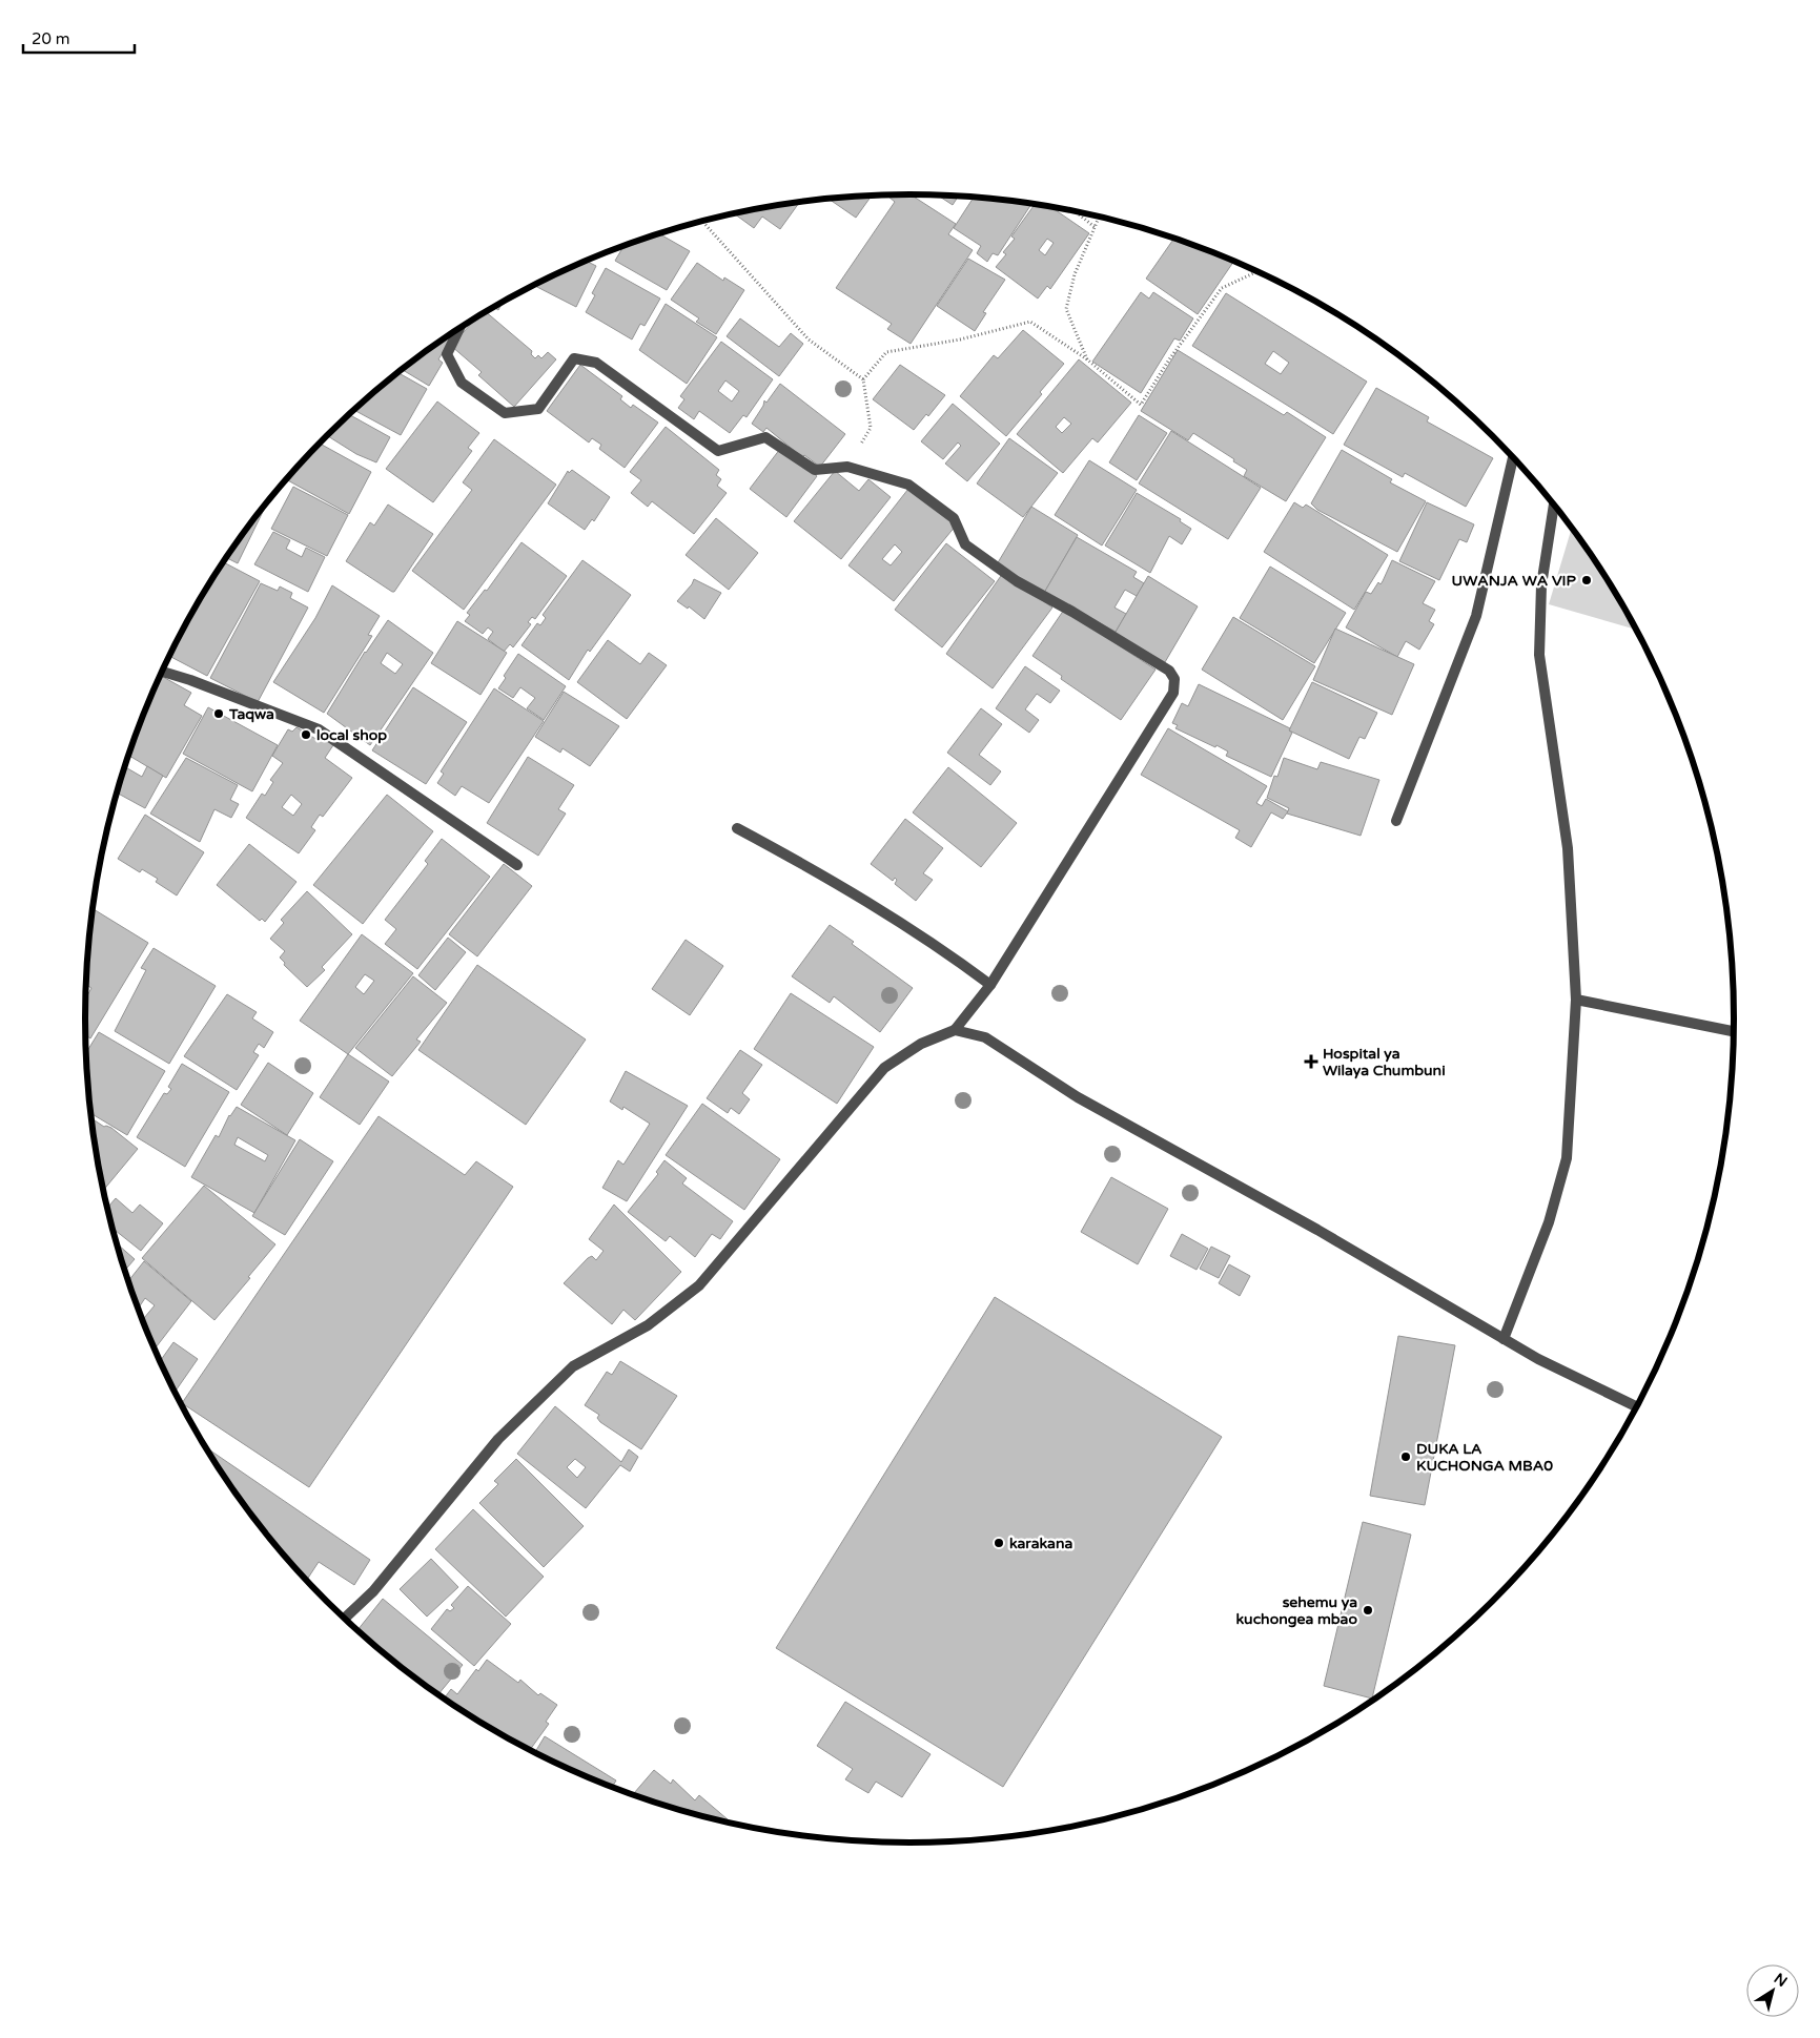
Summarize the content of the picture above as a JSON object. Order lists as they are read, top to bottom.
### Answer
{
  "places": {
    "other": [
      "UWANJA WA VIP",
      "Taqwa",
      "local shop",
      "DUKA LA KUCHONGA MBA0",
      "karakana",
      "sehemu ya kuchongea mbao"
    ],
    "health": ["Hospital ya Wilaya Chumbuni"]
  },
  "scale_bar": "20 m",
  "north": "top right"
}
